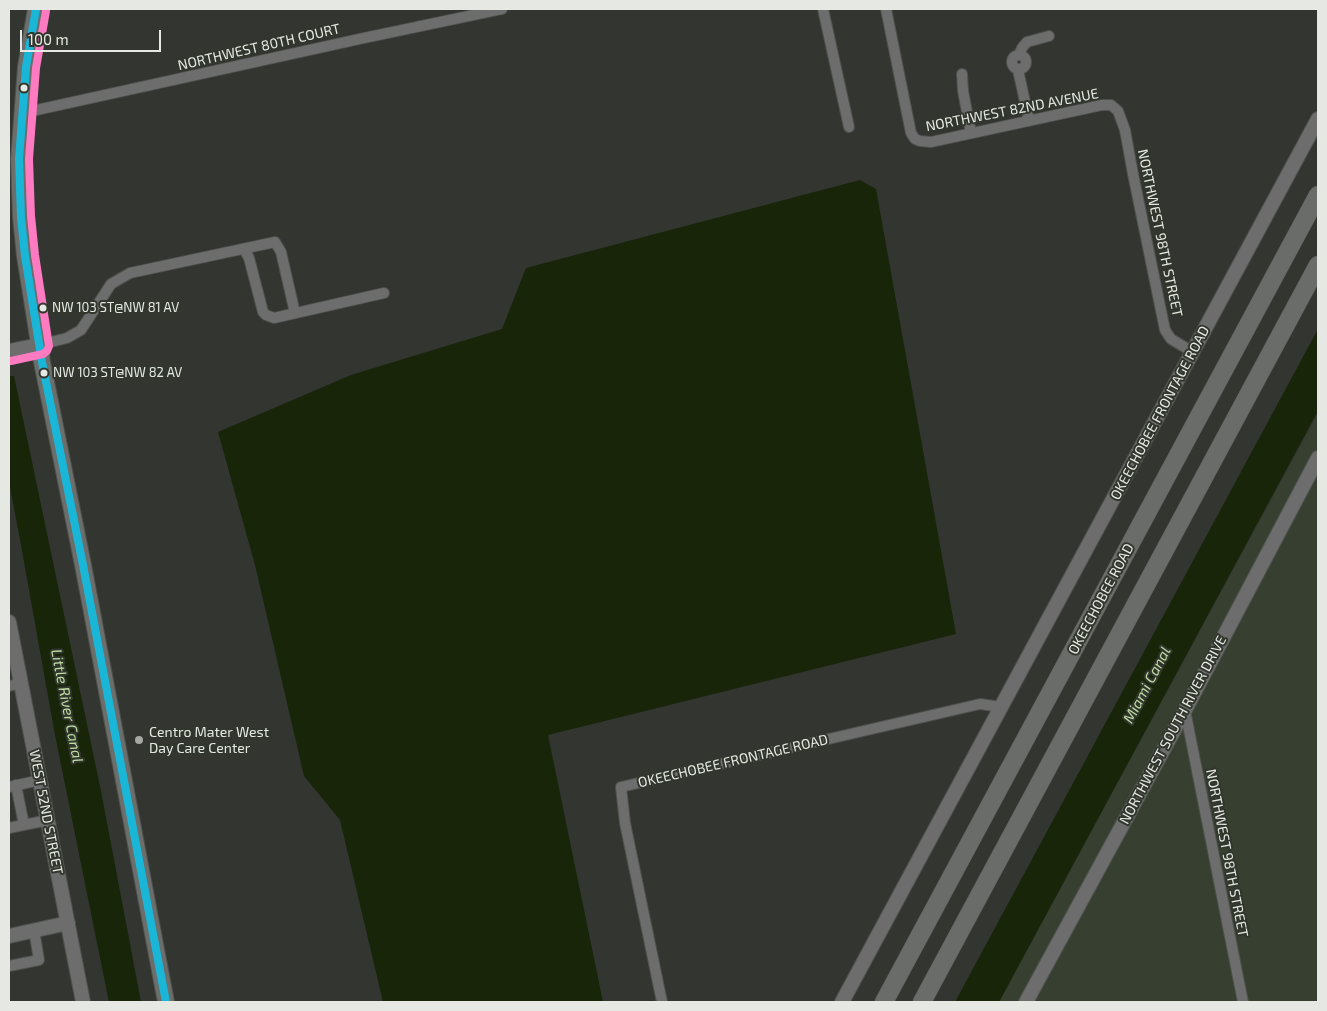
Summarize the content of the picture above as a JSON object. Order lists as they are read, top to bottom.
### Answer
{
  "streets": {
    "highway": ["OKEECHOBEE ROAD"],
    "street": [
      "NORTHWEST 80TH COURT",
      "NORTHWEST 82ND AVENUE",
      "NORTHWEST 98TH STREET",
      "OKEECHOBEE FRONTAGE ROAD",
      "NORTHWEST SOUTH RIVER DRIVE",
      "WEST 52ND STREET"
    ]
  },
  "crossings": [
    ["NORTHWEST 82ND AVENUE", "NORTHWEST 98TH STREET"],
    ["NORTHWEST 98TH STREET", "OKEECHOBEE FRONTAGE ROAD"],
    ["NORTHWEST 98TH STREET", "NORTHWEST SOUTH RIVER DRIVE"]
  ],
  "water": ["Miami Canal", "Little River Canal"],
  "places": ["NW 103 ST@NW 81 AV", "NW 103 ST@NW 82 AV", "Centro Mater West Day Care Center"],
  "scale_bar": "100 m"
}
